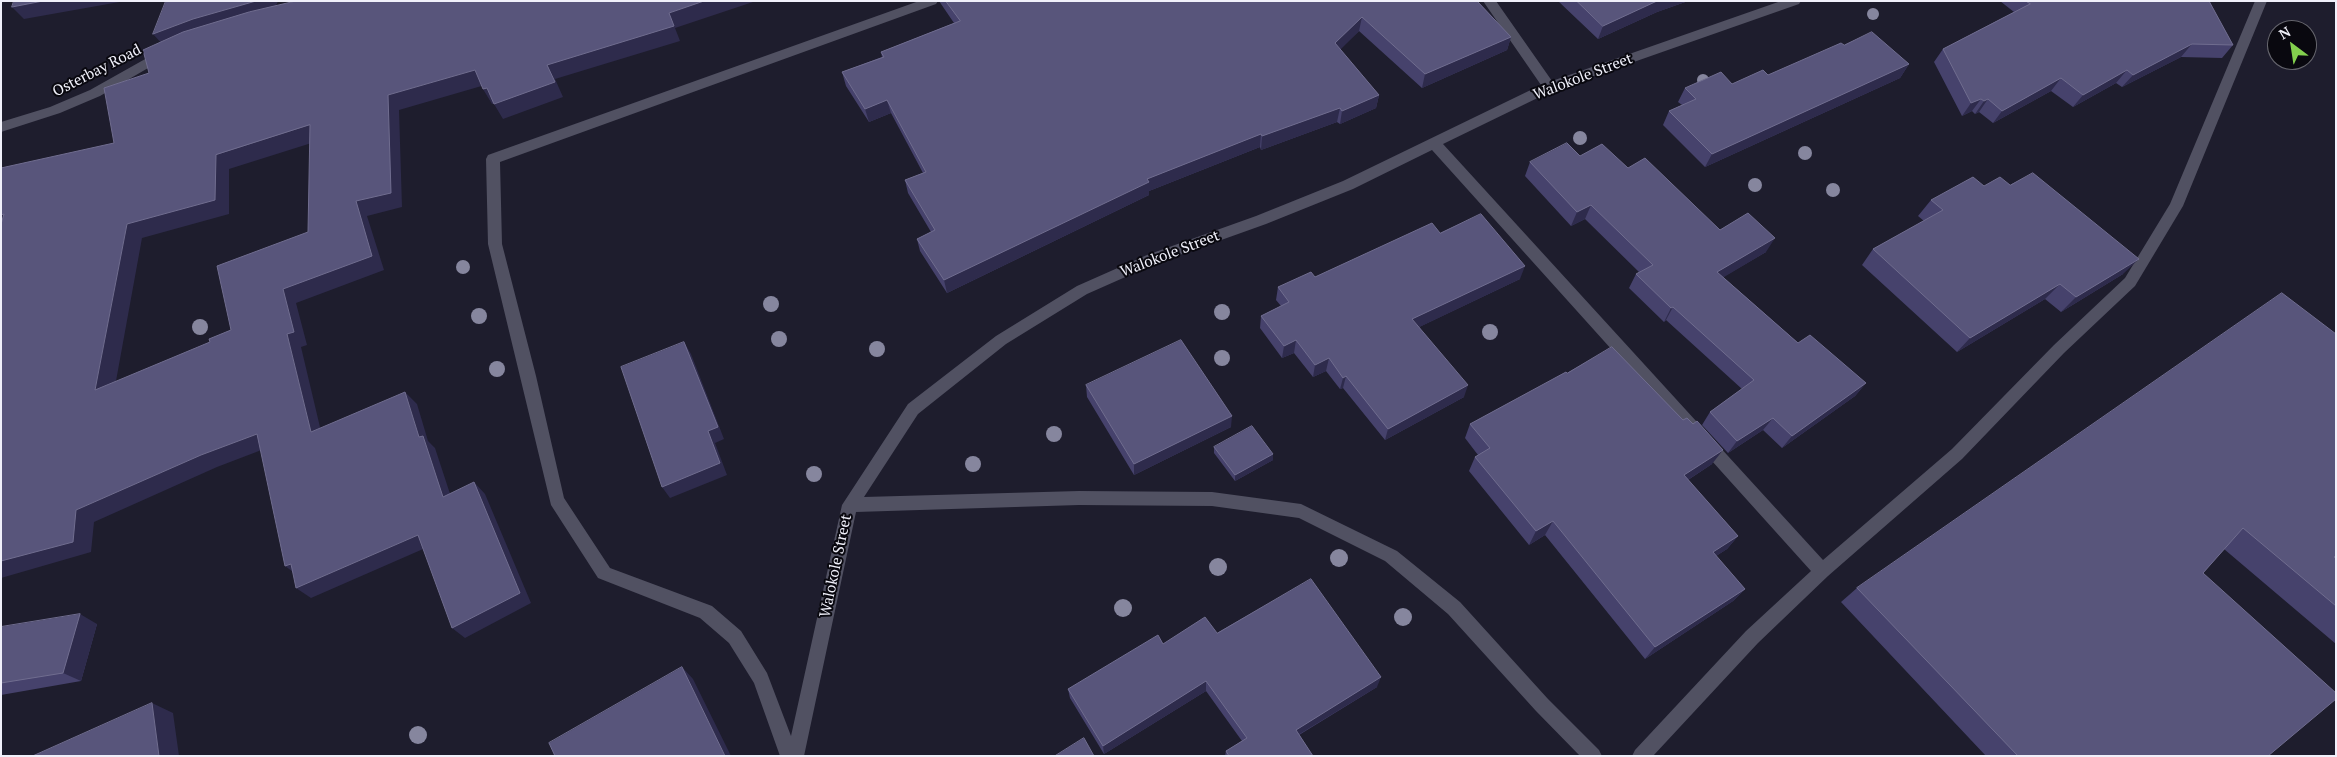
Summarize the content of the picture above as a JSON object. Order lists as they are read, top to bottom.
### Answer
{
  "streets": {
    "street": ["Osterbay Road", "Walokole Street"]
  },
  "north": "top left"
}
